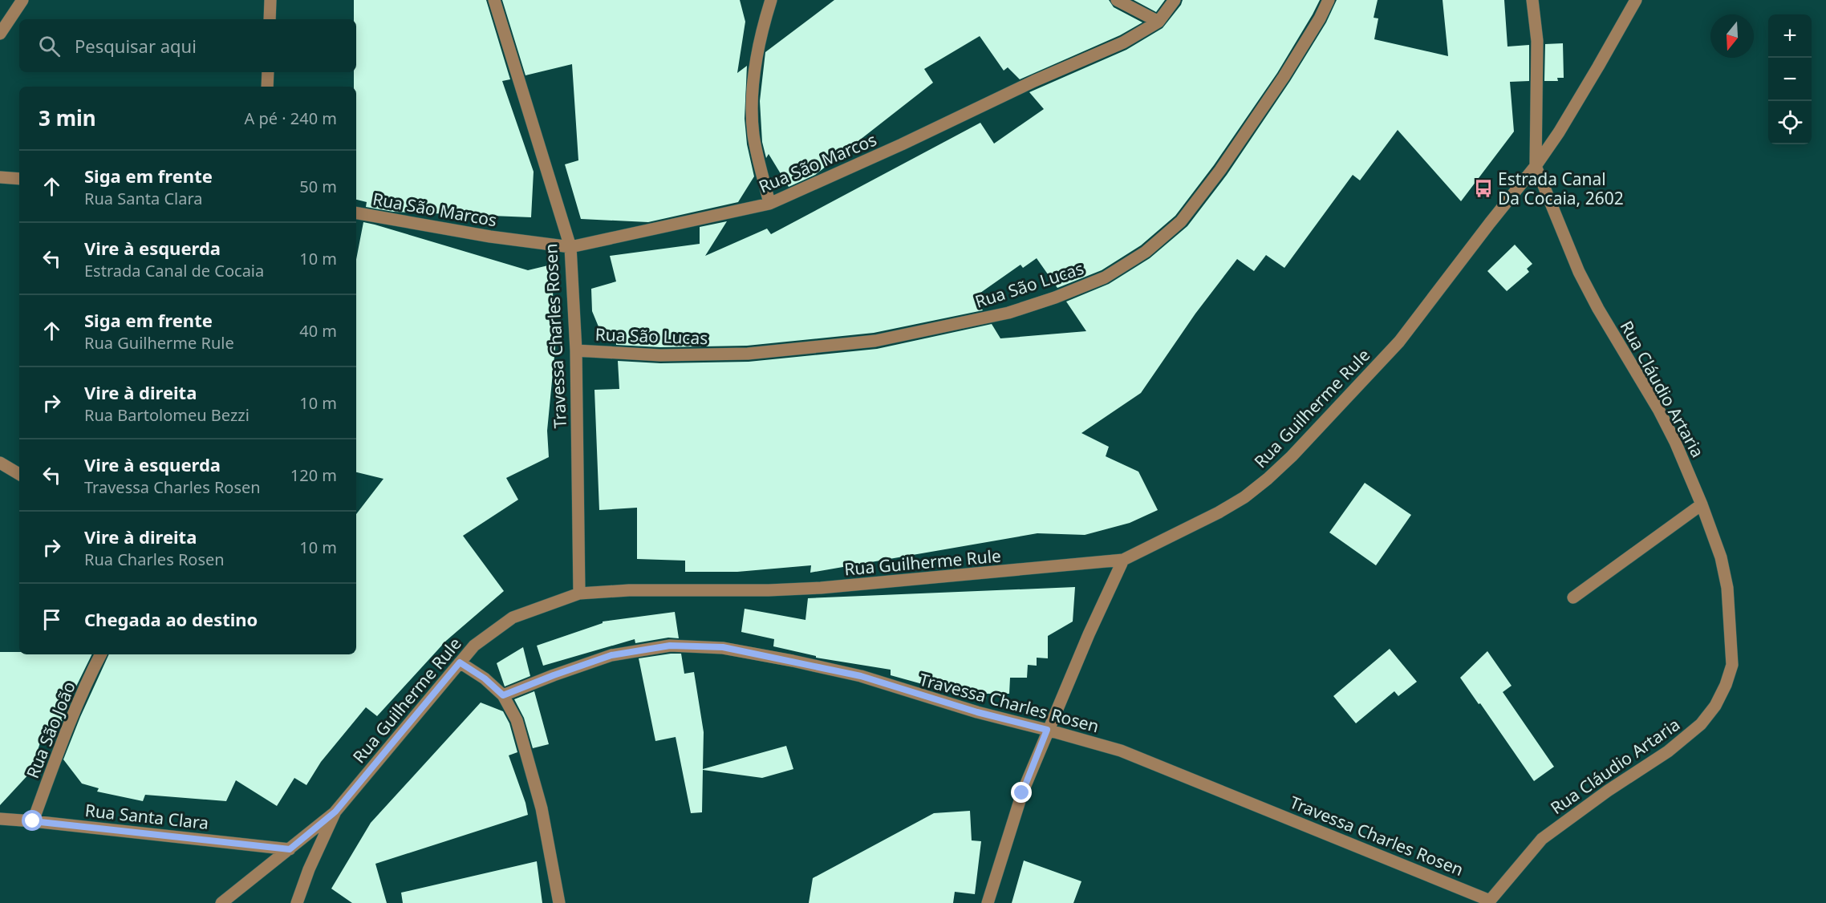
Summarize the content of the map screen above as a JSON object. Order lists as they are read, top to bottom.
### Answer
{
  "streets": {
    "street": [
      "Rua São Marcos",
      "Rua São Lucas",
      "Travessa Charles Rosen",
      "Rua Cláudio Artaria",
      "Rua Guilherme Rule",
      "Rua São João",
      "Rua Santa Clara"
    ]
  },
  "crossings": [
    ["Rua São Marcos", "Travessa Charles Rosen"],
    ["Rua São Lucas", "Travessa Charles Rosen"],
    ["Travessa Charles Rosen", "Rua Cláudio Artaria"],
    ["Travessa Charles Rosen", "Rua Guilherme Rule"],
    ["Rua Cláudio Artaria", "Rua Guilherme Rule"],
    ["Rua São João", "Rua Santa Clara"]
  ],
  "places": {
    "bus stop": ["Estrada Canal Da Cocaia, 2602"]
  },
  "north": "bottom",
  "page": {
    "map_buttons": ["+", "−"],
    "search": "Pesquisar aqui",
    "heading": ["3 min", "A pé · 240 m"],
    "list": [
      ["Siga em frente", "Rua Santa Clara", "50 m"],
      ["Vire à esquerda", "Estrada Canal de Cocaia", "10 m"],
      ["Siga em frente", "Rua Guilherme Rule", "40 m"],
      ["Vire à direita", "Rua Bartolomeu Bezzi", "10 m"],
      ["Vire à esquerda", "Travessa Charles Rosen", "120 m"],
      ["Vire à direita", "Rua Charles Rosen", "10 m"],
      "Chegada ao destino"
    ]
  }
}
